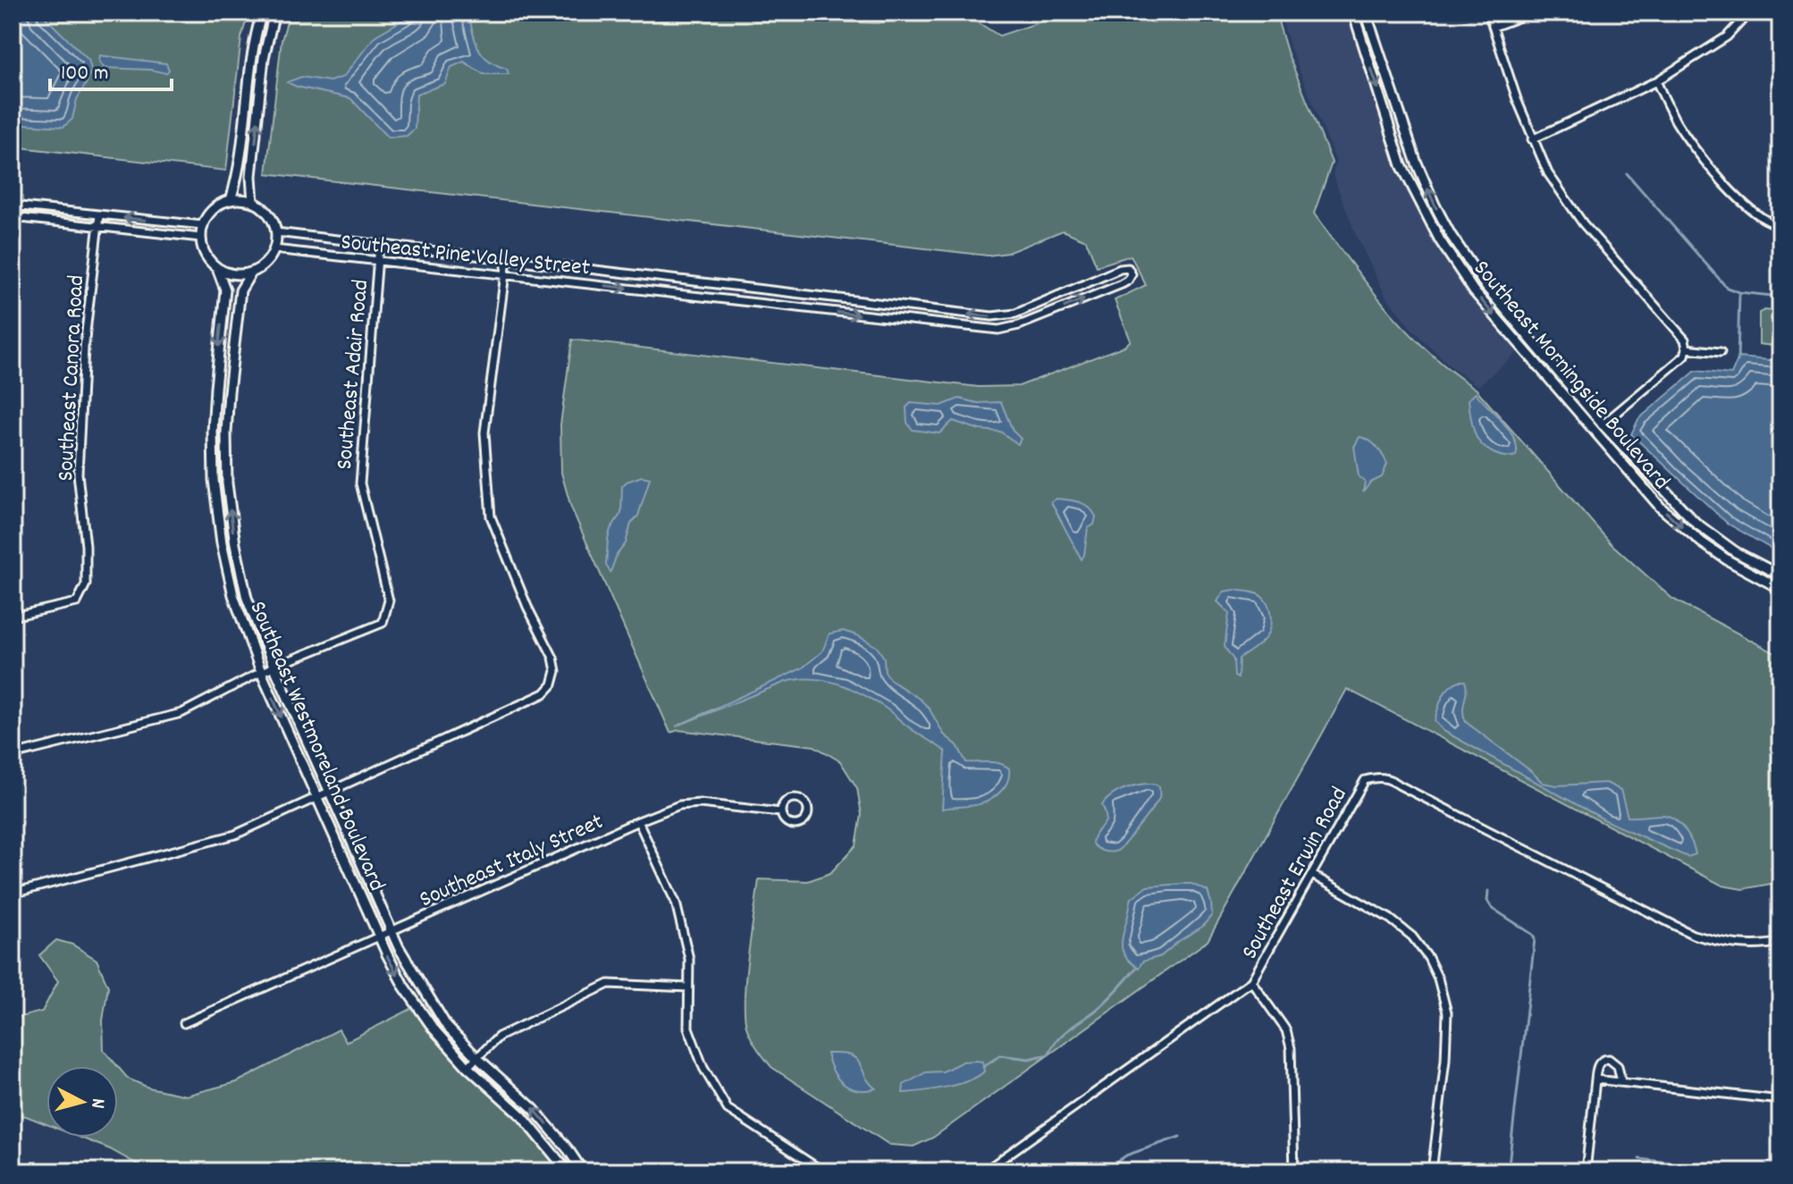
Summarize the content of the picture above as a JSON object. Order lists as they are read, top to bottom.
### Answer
{
  "streets": {
    "street": [
      "Southeast Pine Valley Street",
      "Southeast Morningside Boulevard",
      "Southeast Adair Road",
      "Southeast Canora Road",
      "Southeast Westmoreland Boulevard",
      "Southeast Italy Street",
      "Southeast Erwin Road"
    ]
  },
  "crossings": [
    ["Southeast Pine Valley Street", "Southeast Adair Road"],
    ["Southeast Pine Valley Street", "Southeast Westmoreland Boulevard"],
    ["Southeast Adair Road", "Southeast Westmoreland Boulevard"],
    ["Southeast Westmoreland Boulevard", "Southeast Italy Street"]
  ],
  "scale_bar": "100 m",
  "north": "right"
}
